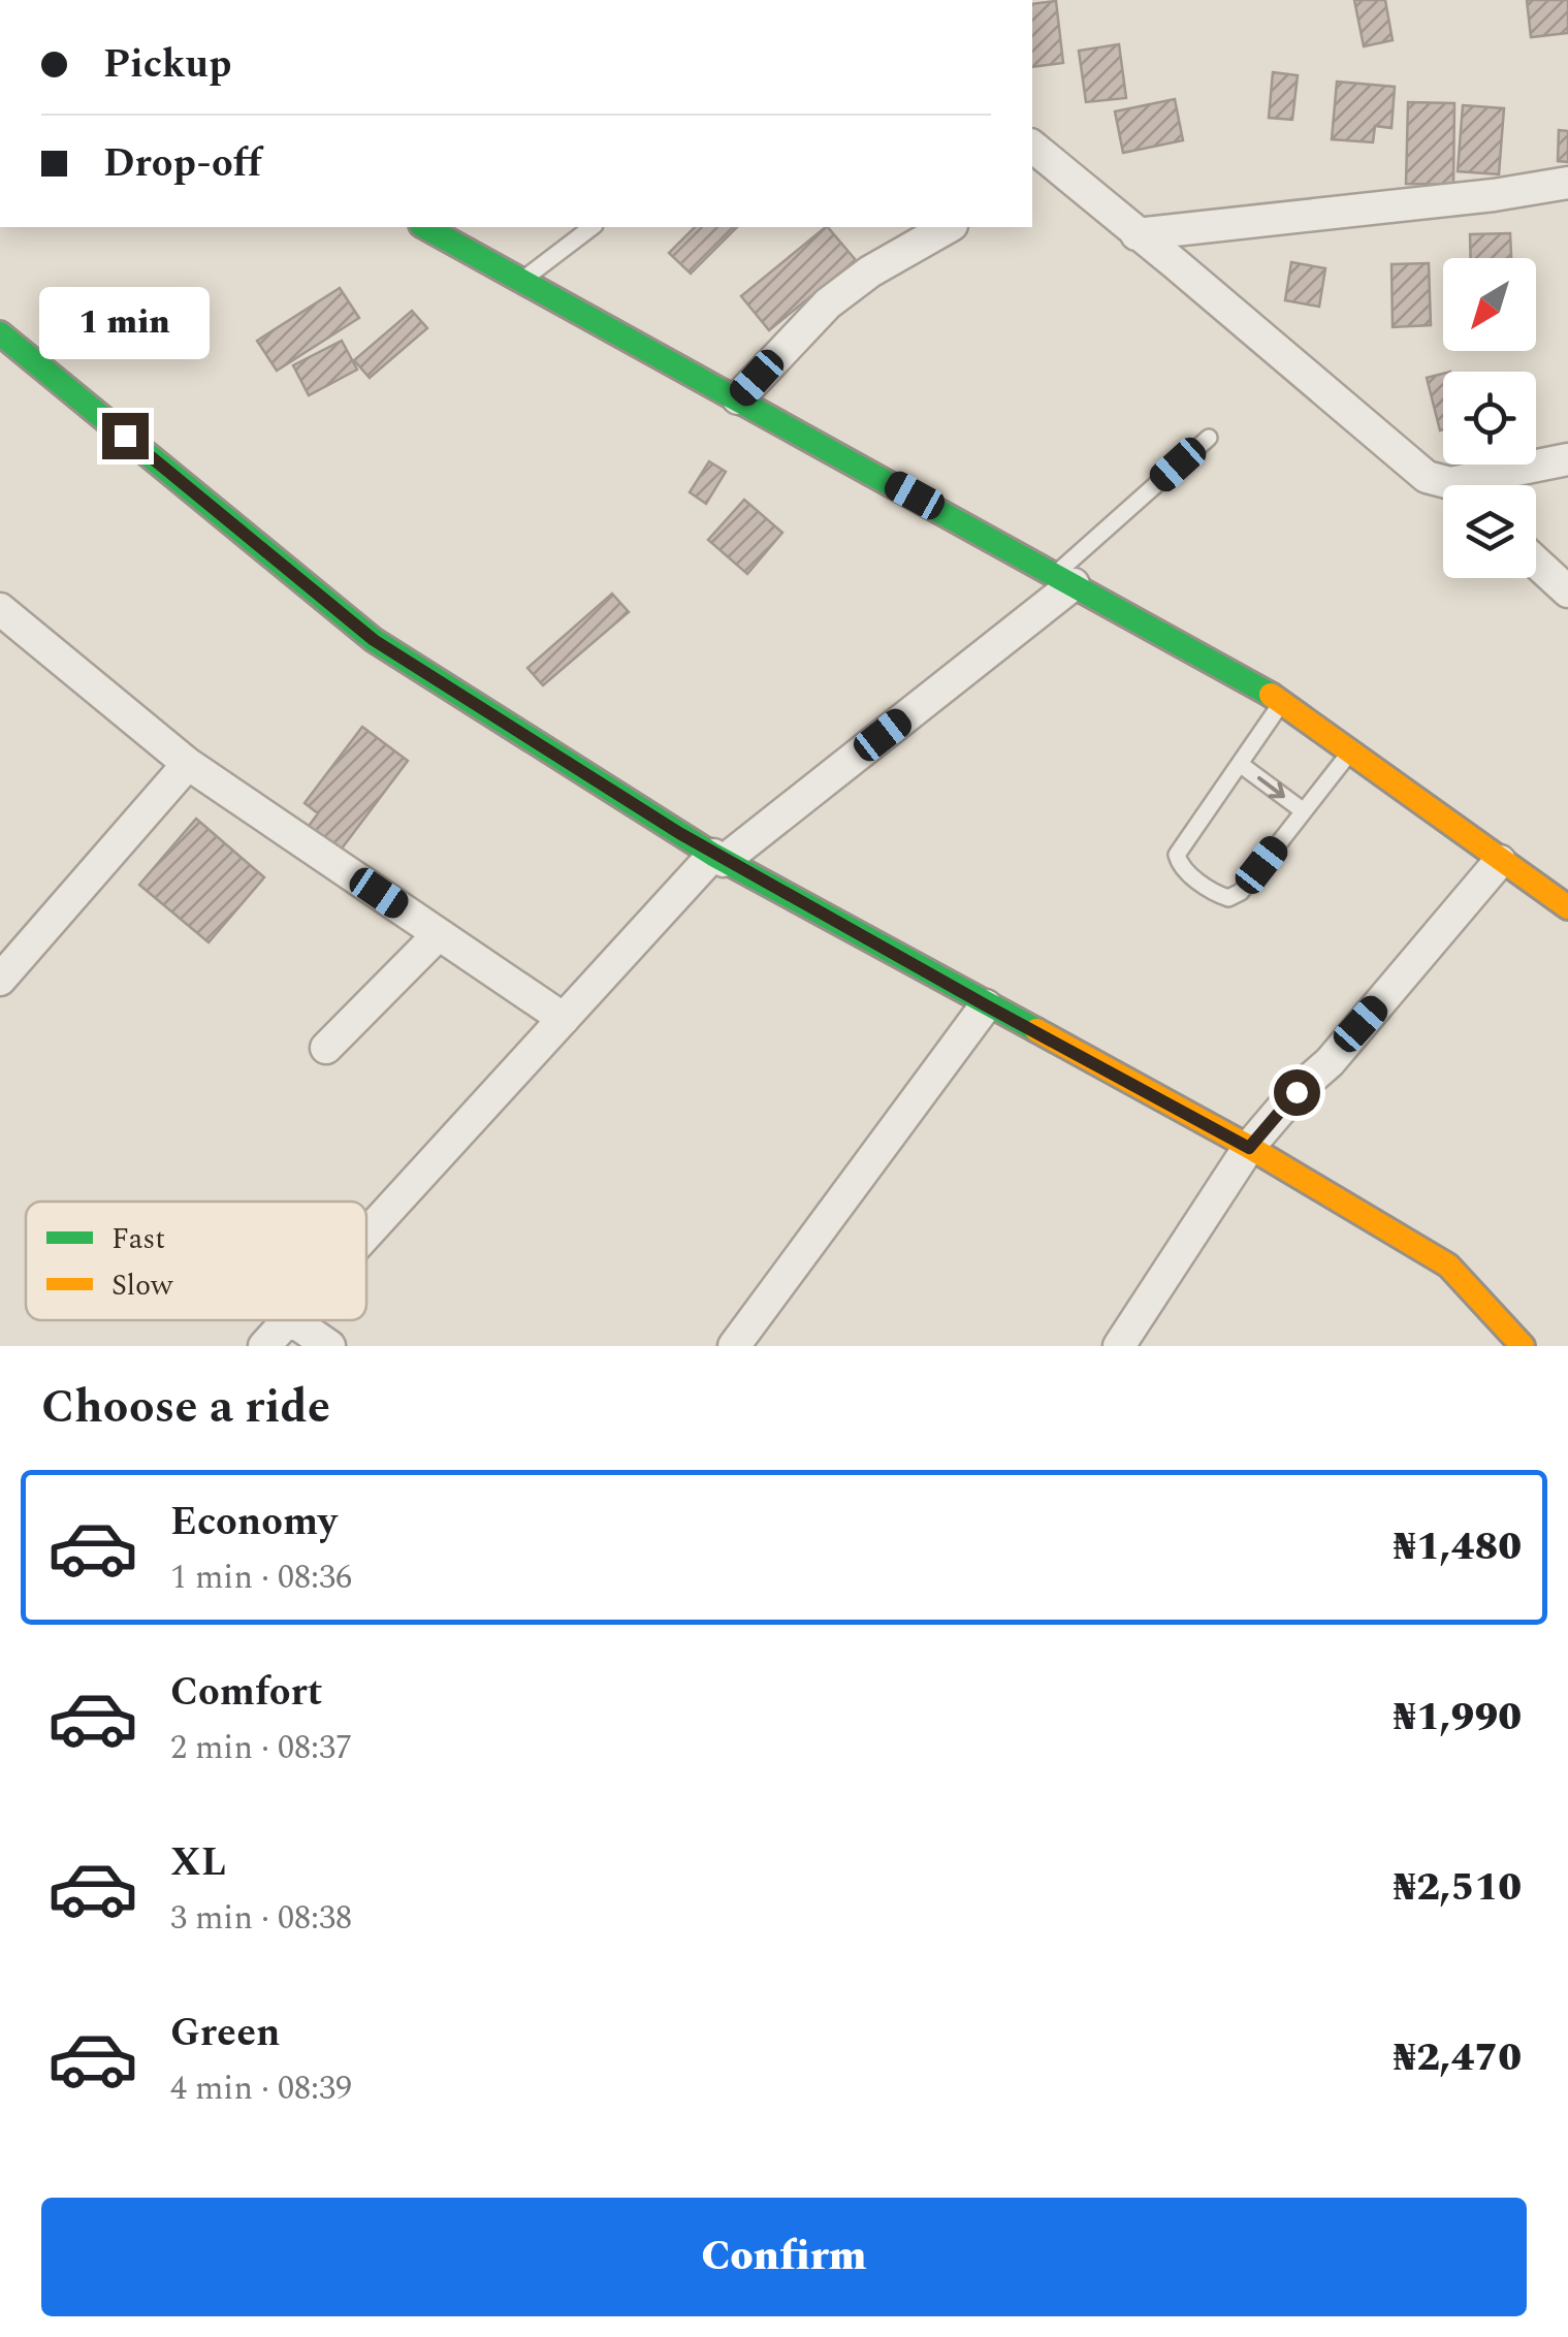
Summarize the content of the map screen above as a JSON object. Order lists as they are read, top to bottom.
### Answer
{
  "legend": ["Fast", "Slow"],
  "north": "bottom left",
  "page": {
    "banner": ["Pickup", "Drop-off"],
    "bubble": "1 min",
    "heading": "Choose a ride",
    "list": [
      {
        "name": "Economy",
        "note": "1 min · 08:36",
        "value": "₦1,480"
      },
      {
        "name": "Comfort",
        "note": "2 min · 08:37",
        "value": "₦1,990"
      },
      {
        "name": "XL",
        "note": "3 min · 08:38",
        "value": "₦2,510"
      },
      {
        "name": "Green",
        "note": "4 min · 08:39",
        "value": "₦2,470"
      }
    ],
    "buttons": "Confirm"
  }
}
